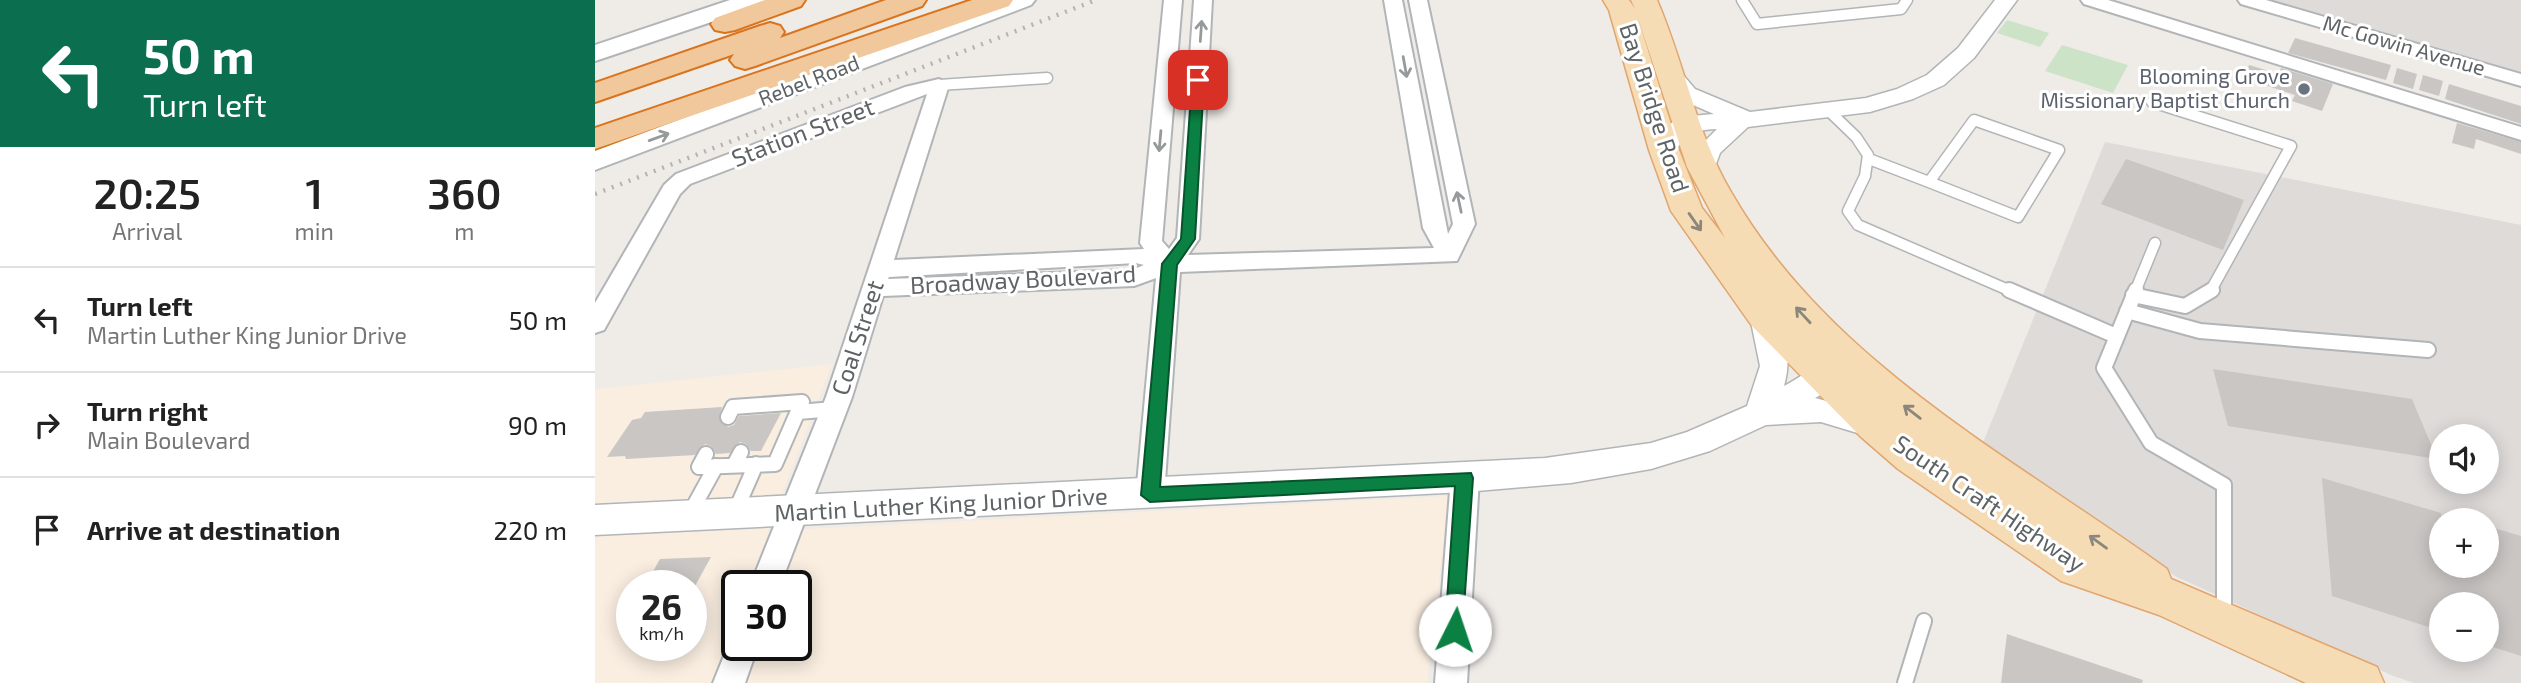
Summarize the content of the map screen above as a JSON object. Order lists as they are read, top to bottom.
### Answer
{
  "streets": {
    "main road": ["Rebel Road", "Bay Bridge Road", "South Craft Highway"],
    "street": [
      "Mc Gowin Avenue",
      "Station Street",
      "Broadway Boulevard",
      "Coal Street",
      "Martin Luther King Junior Drive"
    ]
  },
  "crossings": [
    ["Bay Bridge Road", "South Craft Highway"],
    ["Bay Bridge Road", "Martin Luther King Junior Drive"],
    ["Station Street", "Coal Street"],
    ["Broadway Boulevard", "Coal Street"],
    ["Coal Street", "Martin Luther King Junior Drive"],
    ["South Craft Highway", "Martin Luther King Junior Drive"]
  ],
  "places": ["Blooming Grove Missionary Baptist Church"],
  "page": {
    "turn": ["50 m", "Turn left"],
    "eta": [
      "20:25",
      "Arrival",
      "1",
      "min",
      "360",
      "m"
    ],
    "list": [
      {
        "name": "Turn left",
        "note": "Martin Luther King Junior Drive",
        "value": "50 m"
      },
      {
        "name": "Turn right",
        "note": "Main Boulevard",
        "value": "90 m"
      },
      {
        "name": "Arrive at destination",
        "value": "220 m"
      }
    ],
    "map_buttons": ["+", "−"],
    "speed": "26 km/h",
    "limit": "30"
  }
}
